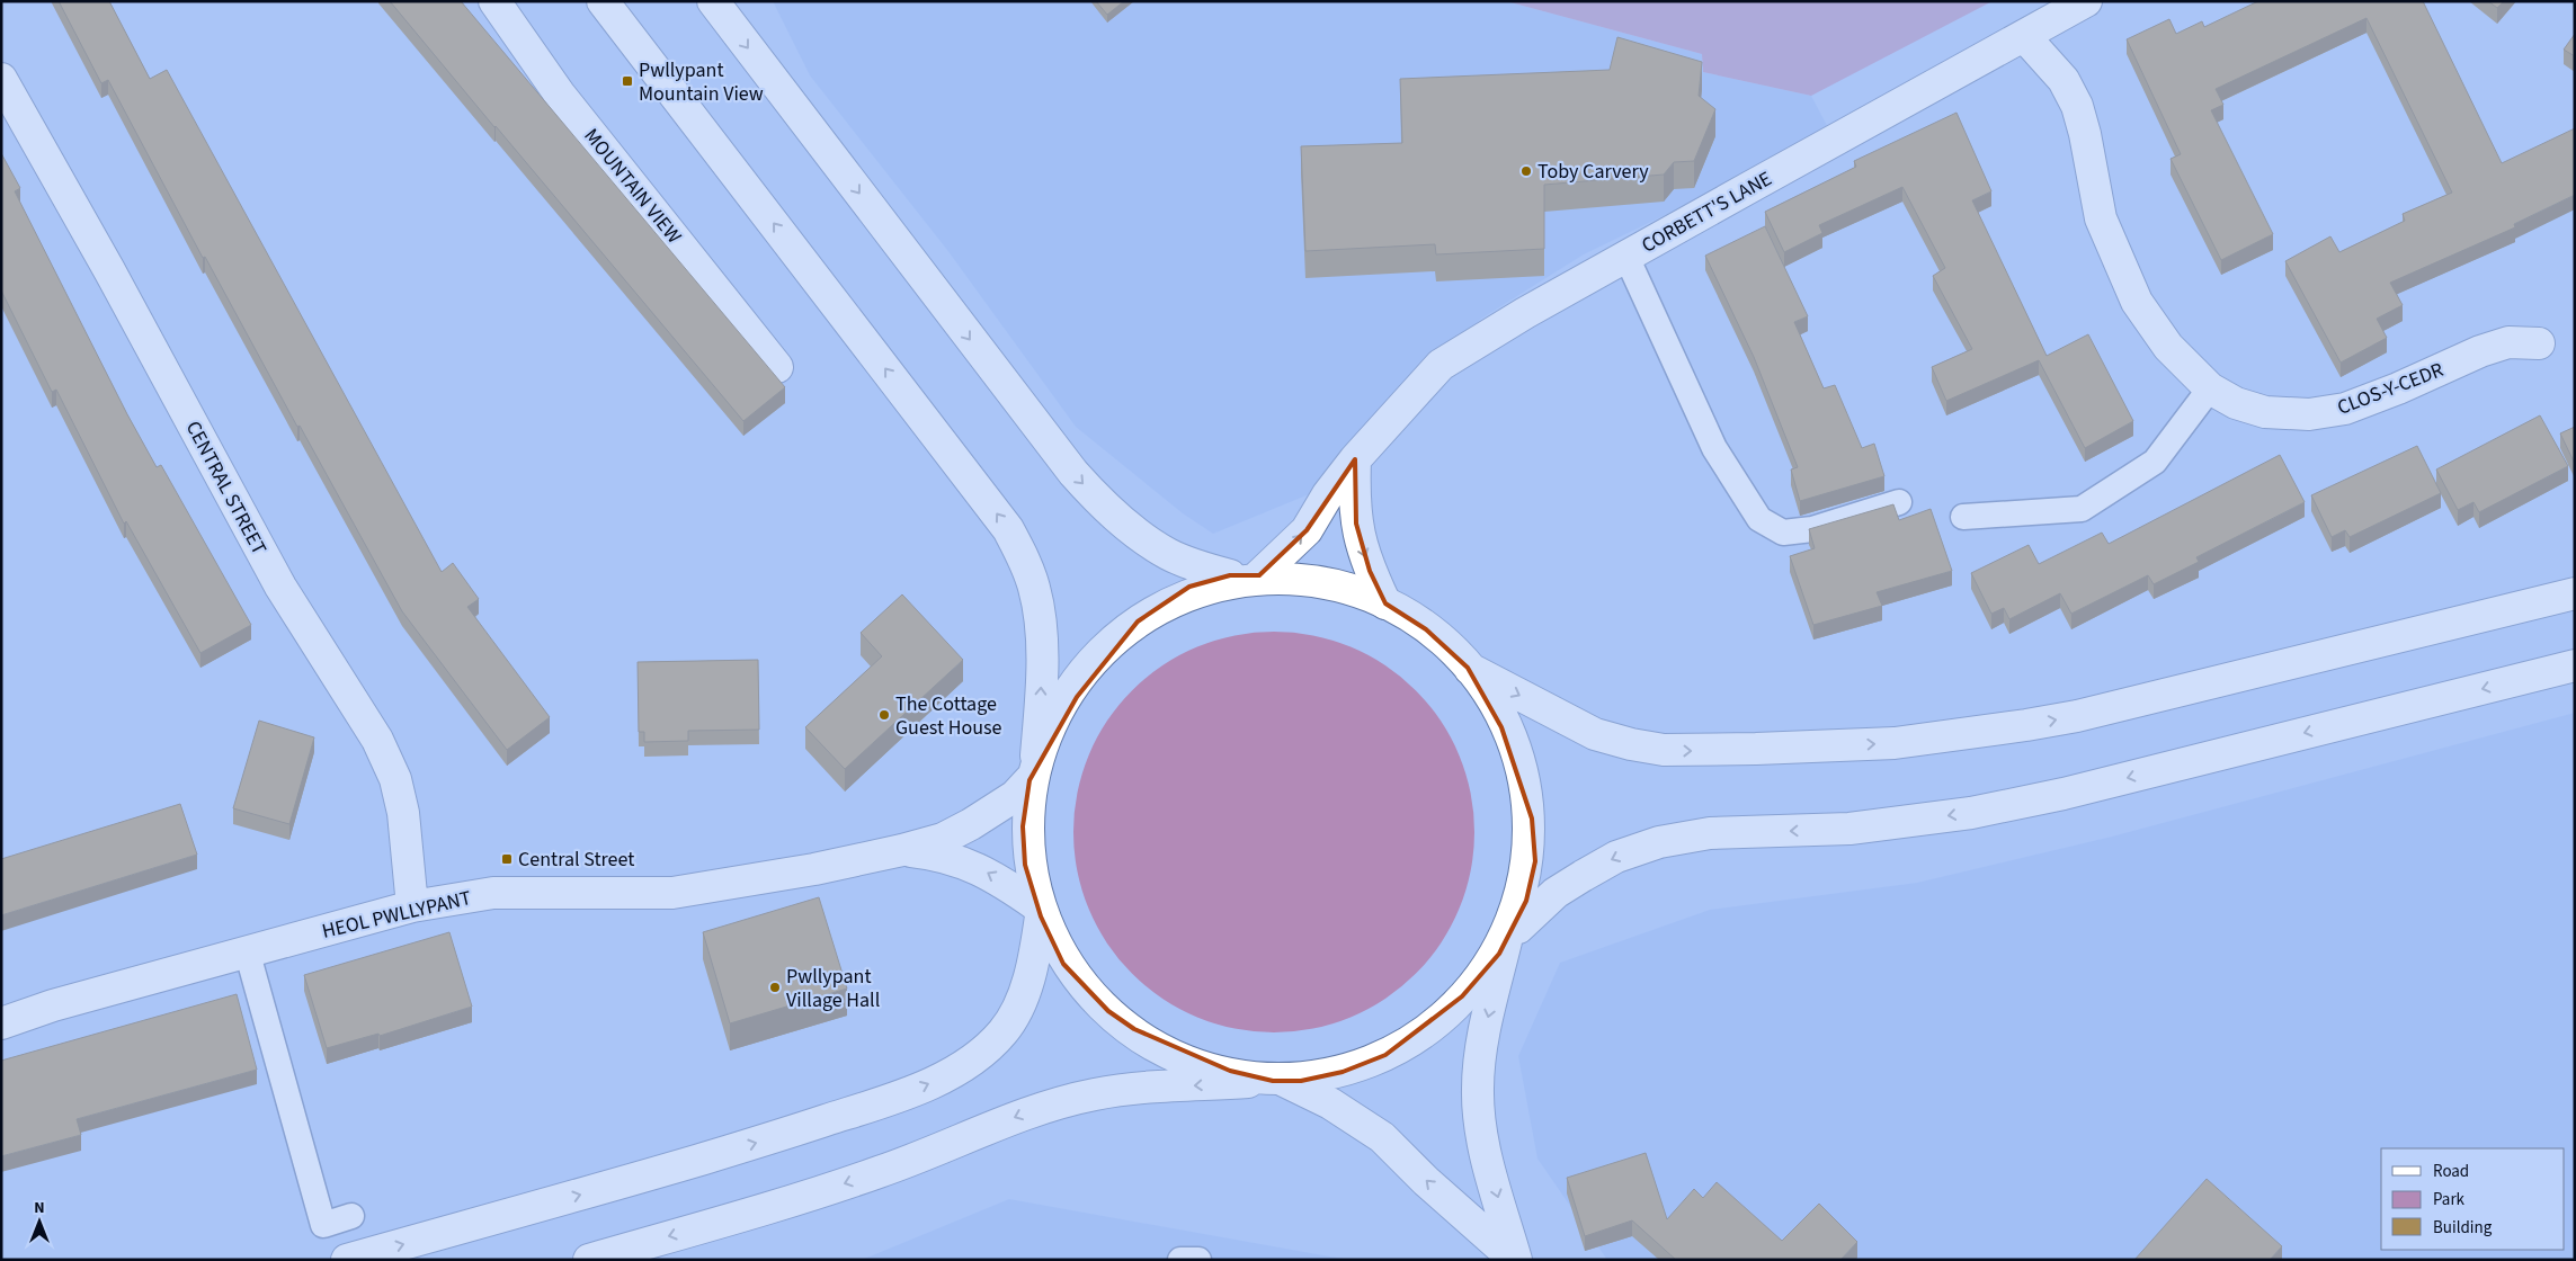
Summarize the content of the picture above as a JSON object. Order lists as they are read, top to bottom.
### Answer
{
  "streets": {
    "main road": [
      "MOUNTAIN VIEW",
      "CORBETT'S LANE",
      "CLOS-Y-CEDR",
      "CENTRAL STREET",
      "HEOL PWLLYPANT"
    ]
  },
  "crossings": [
    ["CORBETT'S LANE", "CLOS-Y-CEDR"],
    ["CENTRAL STREET", "HEOL PWLLYPANT"]
  ],
  "places": {
    "transit": ["Pwllypant Mountain View", "Central Street"],
    "other": ["Toby Carvery", "The Cottage Guest House", "Pwllypant Village Hall"]
  },
  "legend": ["Road", "Park", "Building"],
  "north": "top"
}
